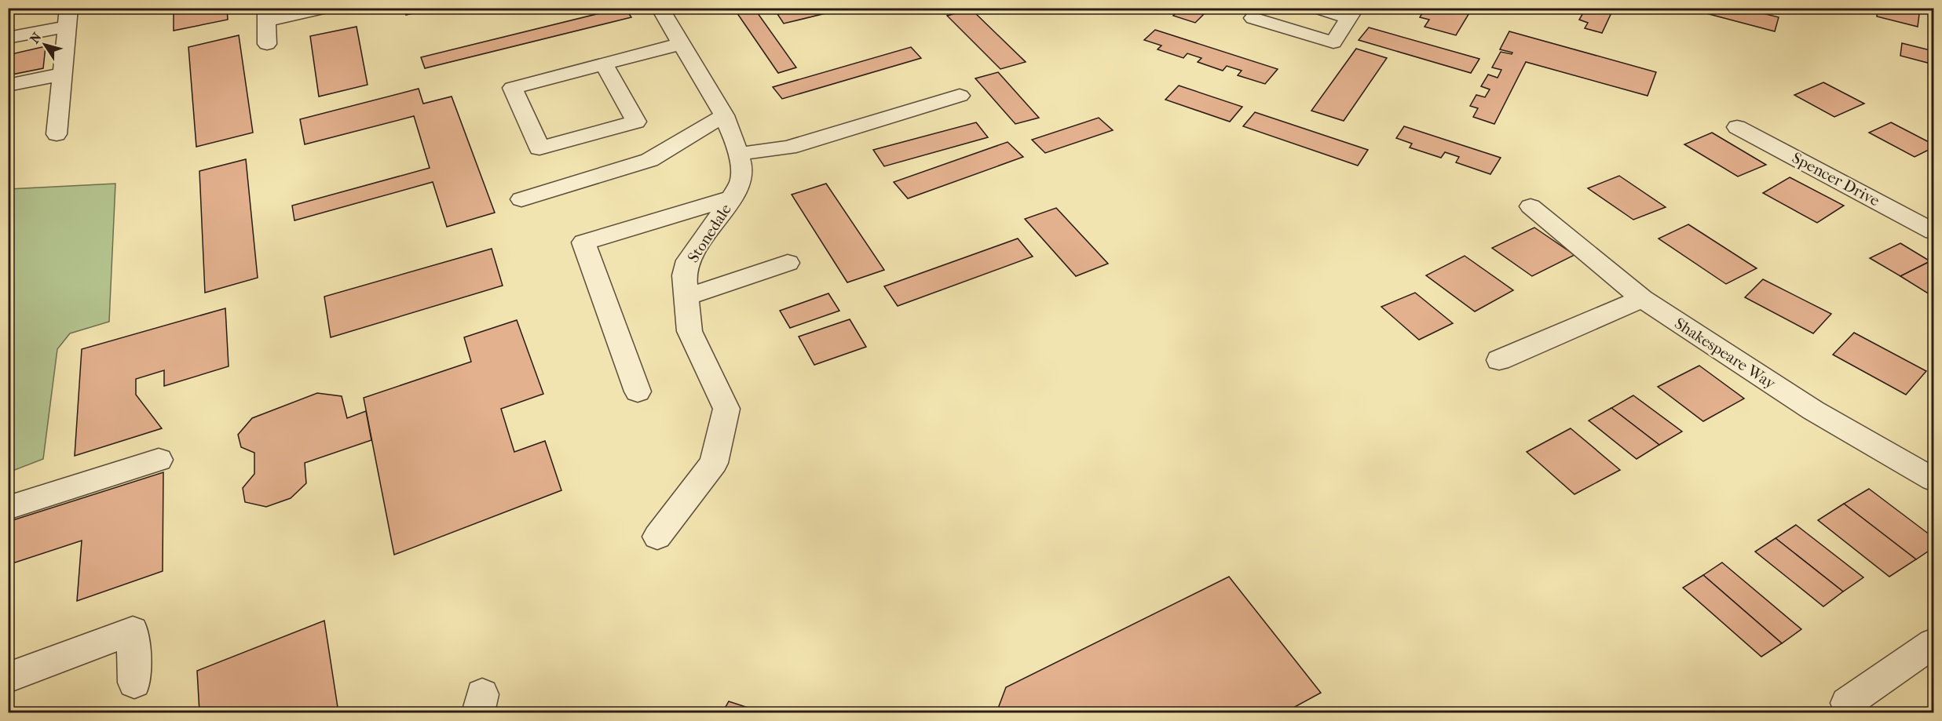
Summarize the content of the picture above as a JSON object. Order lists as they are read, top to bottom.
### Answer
{
  "streets": {
    "street": ["Spencer Drive", "Stonedale", "Shakespeare Way"]
  },
  "north": "top left"
}
